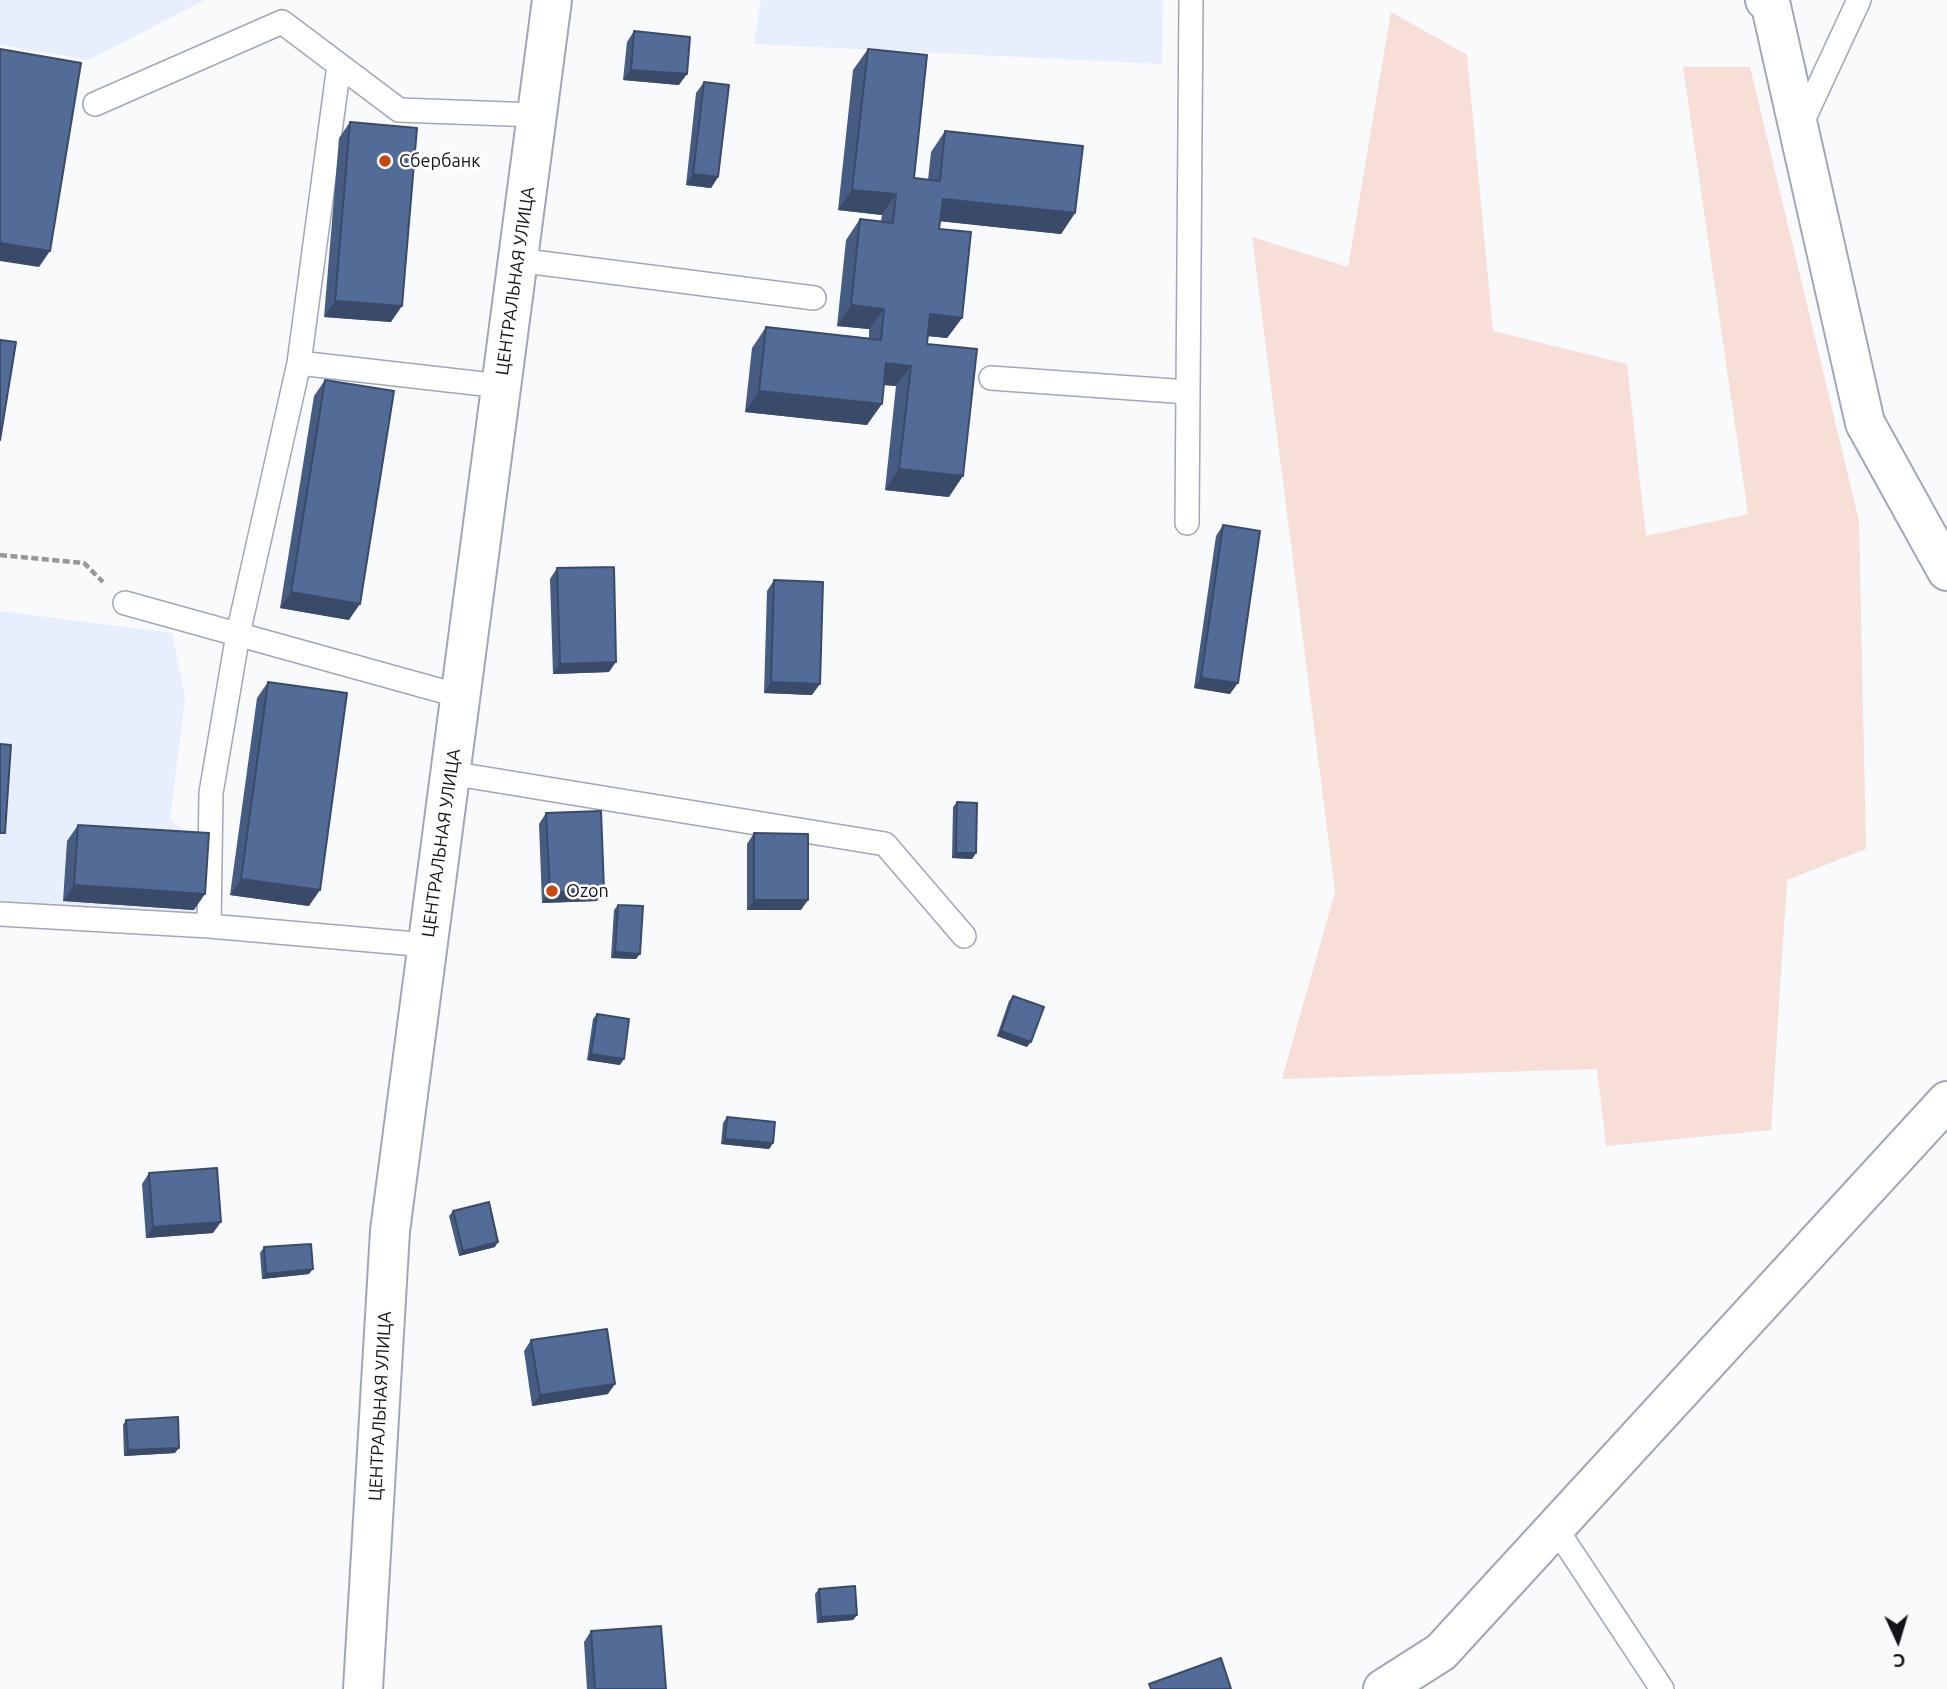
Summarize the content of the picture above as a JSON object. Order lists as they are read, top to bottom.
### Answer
{
  "streets": {
    "street": ["ЦЕНТРАЛЬНАЯ УЛИЦА"]
  },
  "places": ["Сбербанк", "Ozon"],
  "north": "bottom"
}
